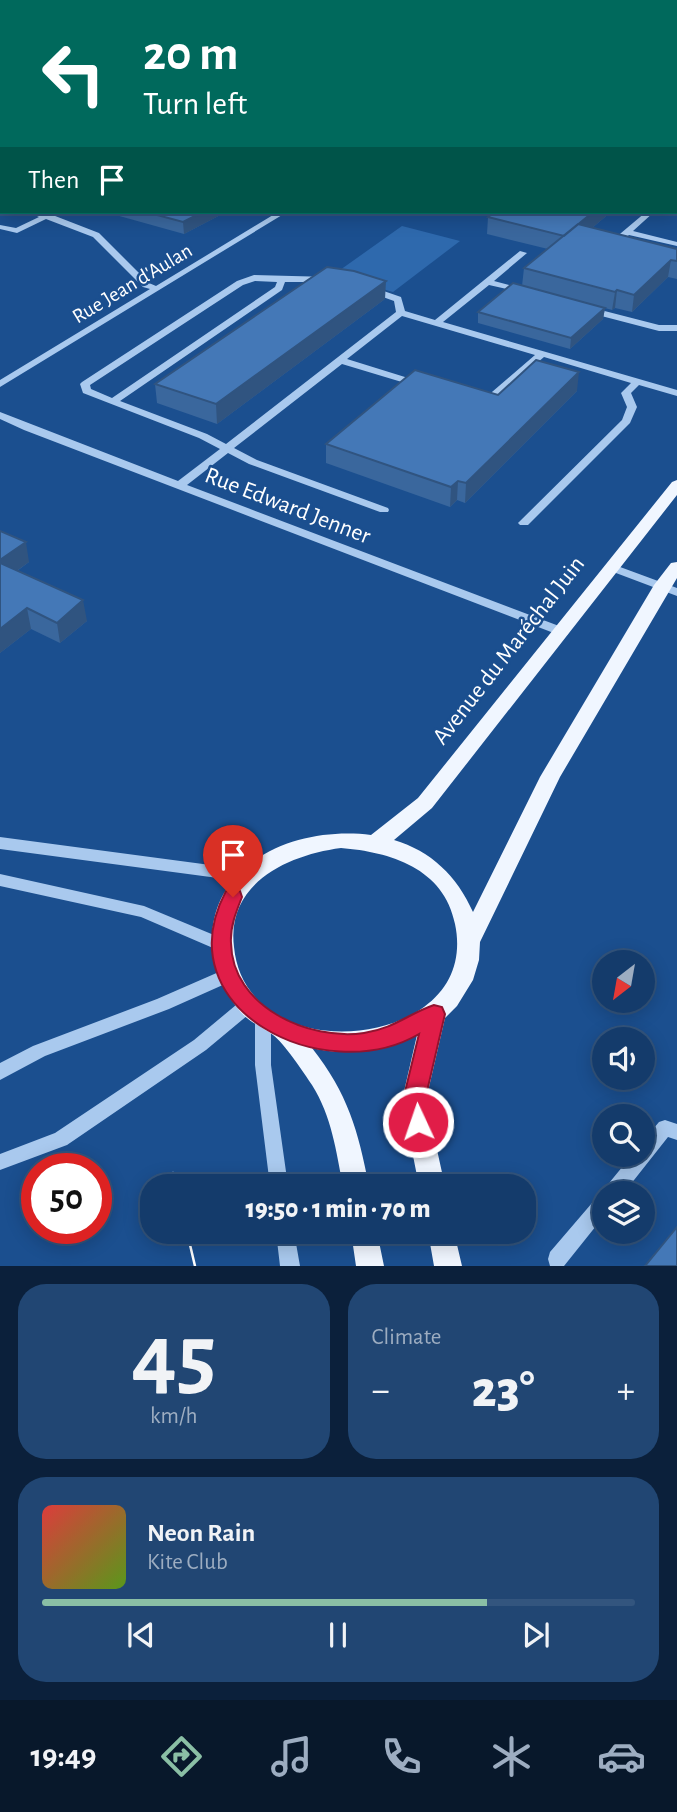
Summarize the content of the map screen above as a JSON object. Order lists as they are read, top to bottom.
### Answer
{
  "streets": {
    "main road": ["Avenue du Maréchal Juin"],
    "street": ["Rue Jean d'Aulan", "Rue Edward Jenner"]
  },
  "crossings": [
    ["Rue Edward Jenner", "Avenue du Maréchal Juin"]
  ],
  "north": "bottom left",
  "page": {
    "turn": ["20 m", "Turn left"],
    "then": "Then",
    "limit": "50",
    "trip": "19:50 · 1 min · 70 m",
    "tile": [
      ["45", "km/h"],
      "Climate"
    ],
    "heat": ["−", "23°", "+"],
    "song": ["Neon Rain", "Kite Club"],
    "tabs": "19:49"
  }
}
